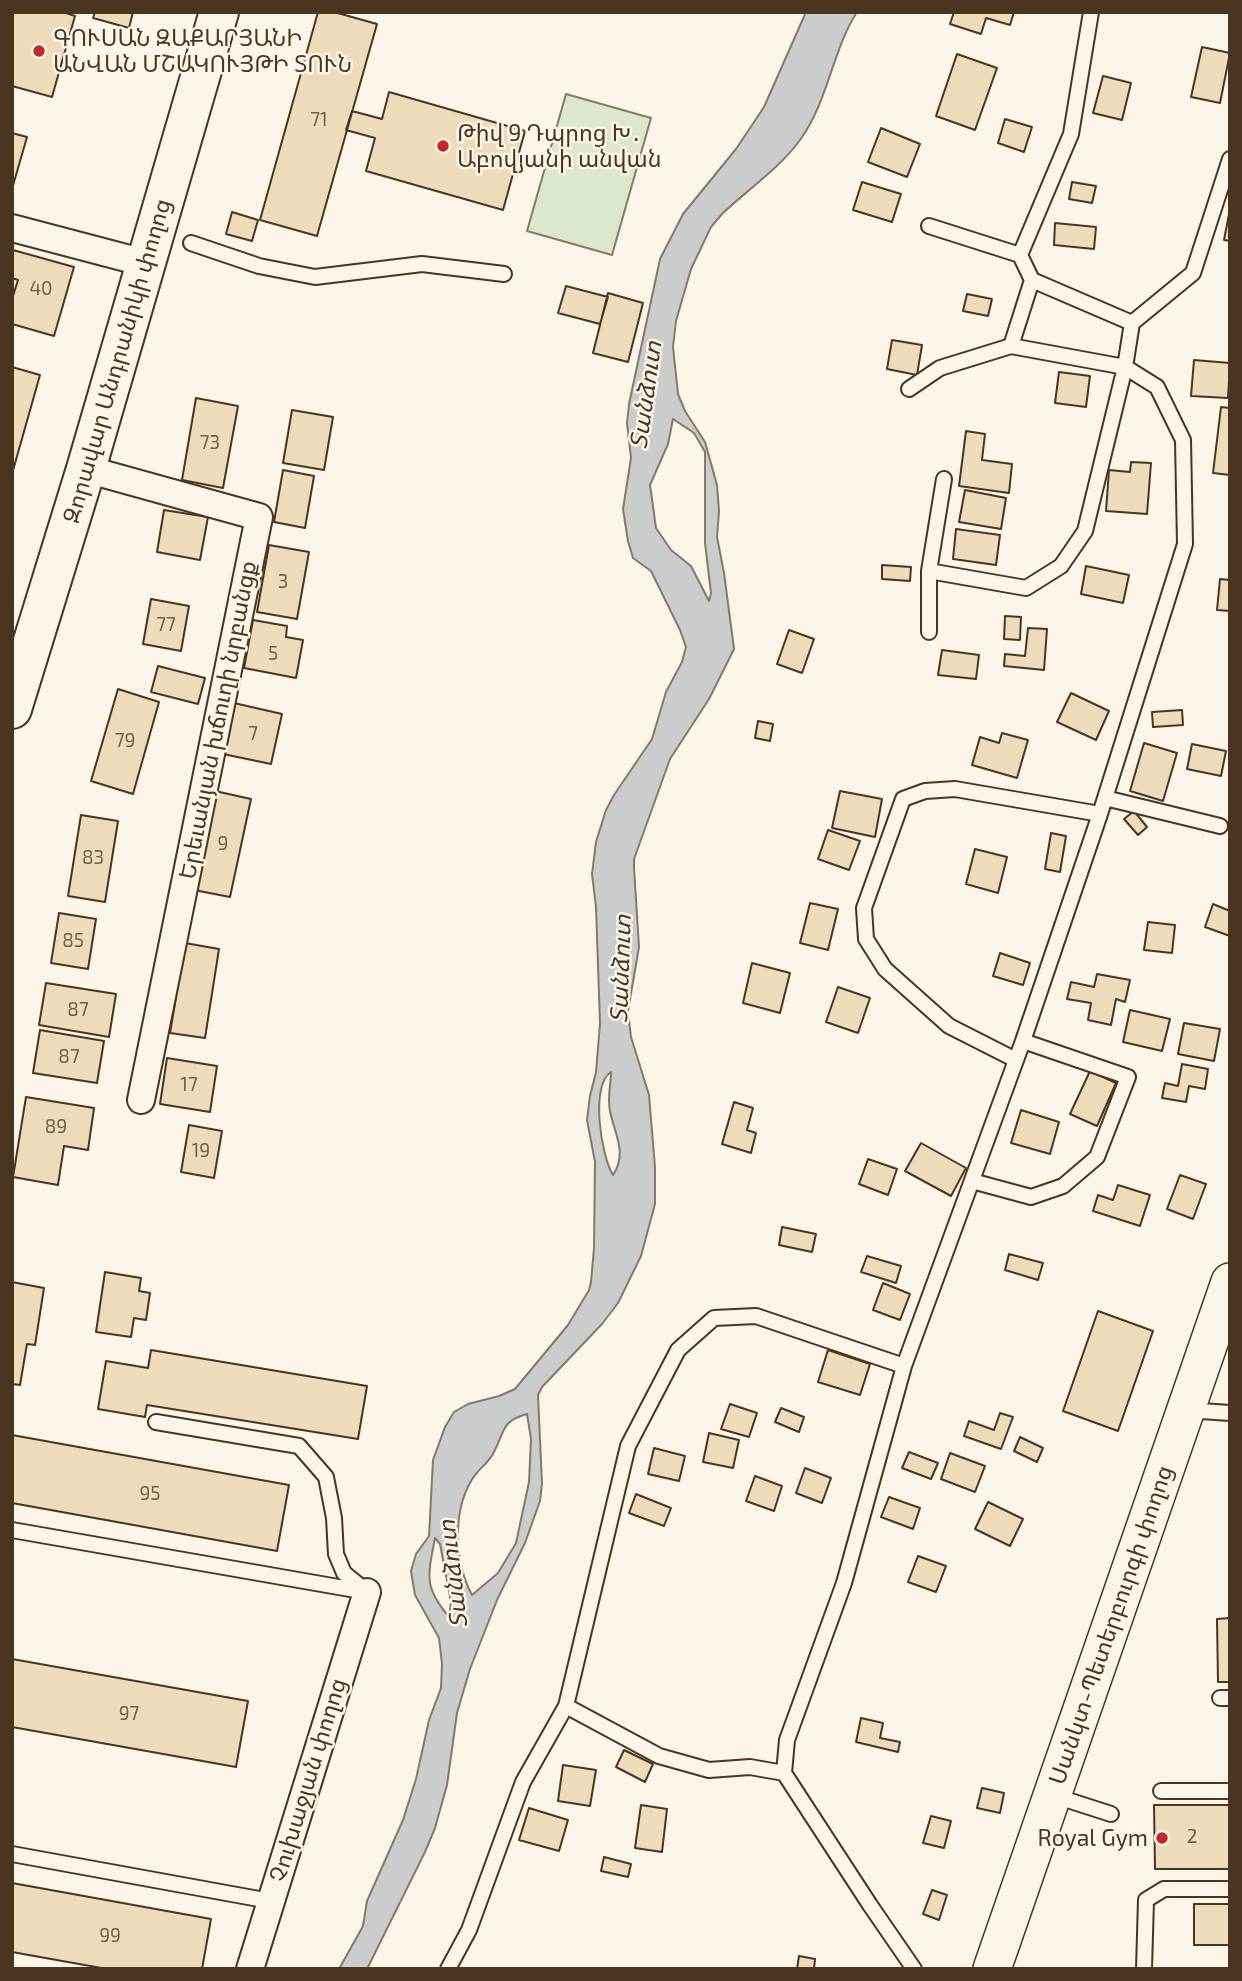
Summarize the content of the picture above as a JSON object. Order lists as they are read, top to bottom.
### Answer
{
  "streets": {
    "highway": ["Զորավար Անդրանիկի փողոց"],
    "street": ["Երեւանյան խճուղի նրբանցք", "Սանկտ-Պետերբուրգի փողոց", "Չուխաջյան փողոց"]
  },
  "crossings": [
    ["Զորավար Անդրանիկի փողոց", "Երեւանյան խճուղի նրբանցք"]
  ],
  "water": ["Տանձուտ"],
  "places": ["ԳՈՒՍԱՆ ԶԱՔԱՐՅԱՆԻ ԱՆՎԱՆ ՄՇԱԿՈՒՅԹԻ ՏՈՒՆ", "Թիվ 9 Դպրոց Խ․ Աբովյանի անվան", "Royal Gym"],
  "house_numbers": [
    "71",
    "40",
    "73",
    "3",
    "77",
    "5",
    "7",
    "79",
    "9",
    "83",
    "85",
    "87",
    "87",
    "17",
    "89",
    "19",
    "95",
    "97",
    "2",
    "99"
  ]
}
